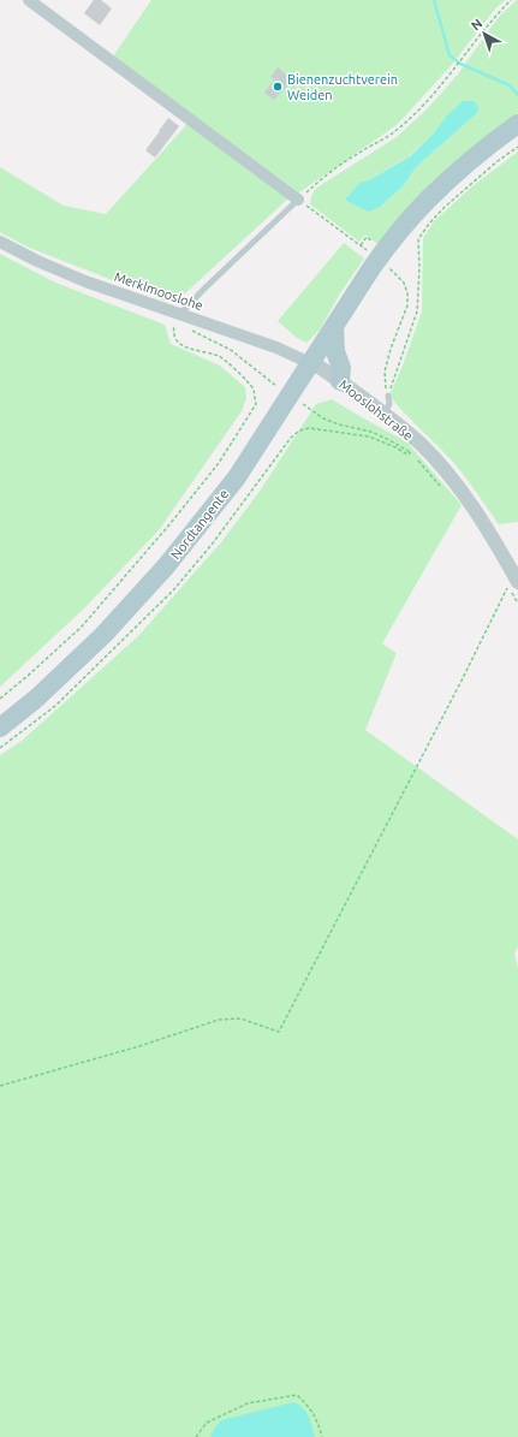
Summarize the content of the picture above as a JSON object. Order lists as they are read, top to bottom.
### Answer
{
  "streets": {
    "main road": ["Nordtangente"],
    "street": ["Merklmooslohe", "Mooslohstraße"]
  },
  "crossings": [
    ["Merklmooslohe", "Mooslohstraße"],
    ["Merklmooslohe", "Nordtangente"],
    ["Mooslohstraße", "Nordtangente"]
  ],
  "places": ["Bienenzuchtverein Weiden"],
  "north": "top left"
}
